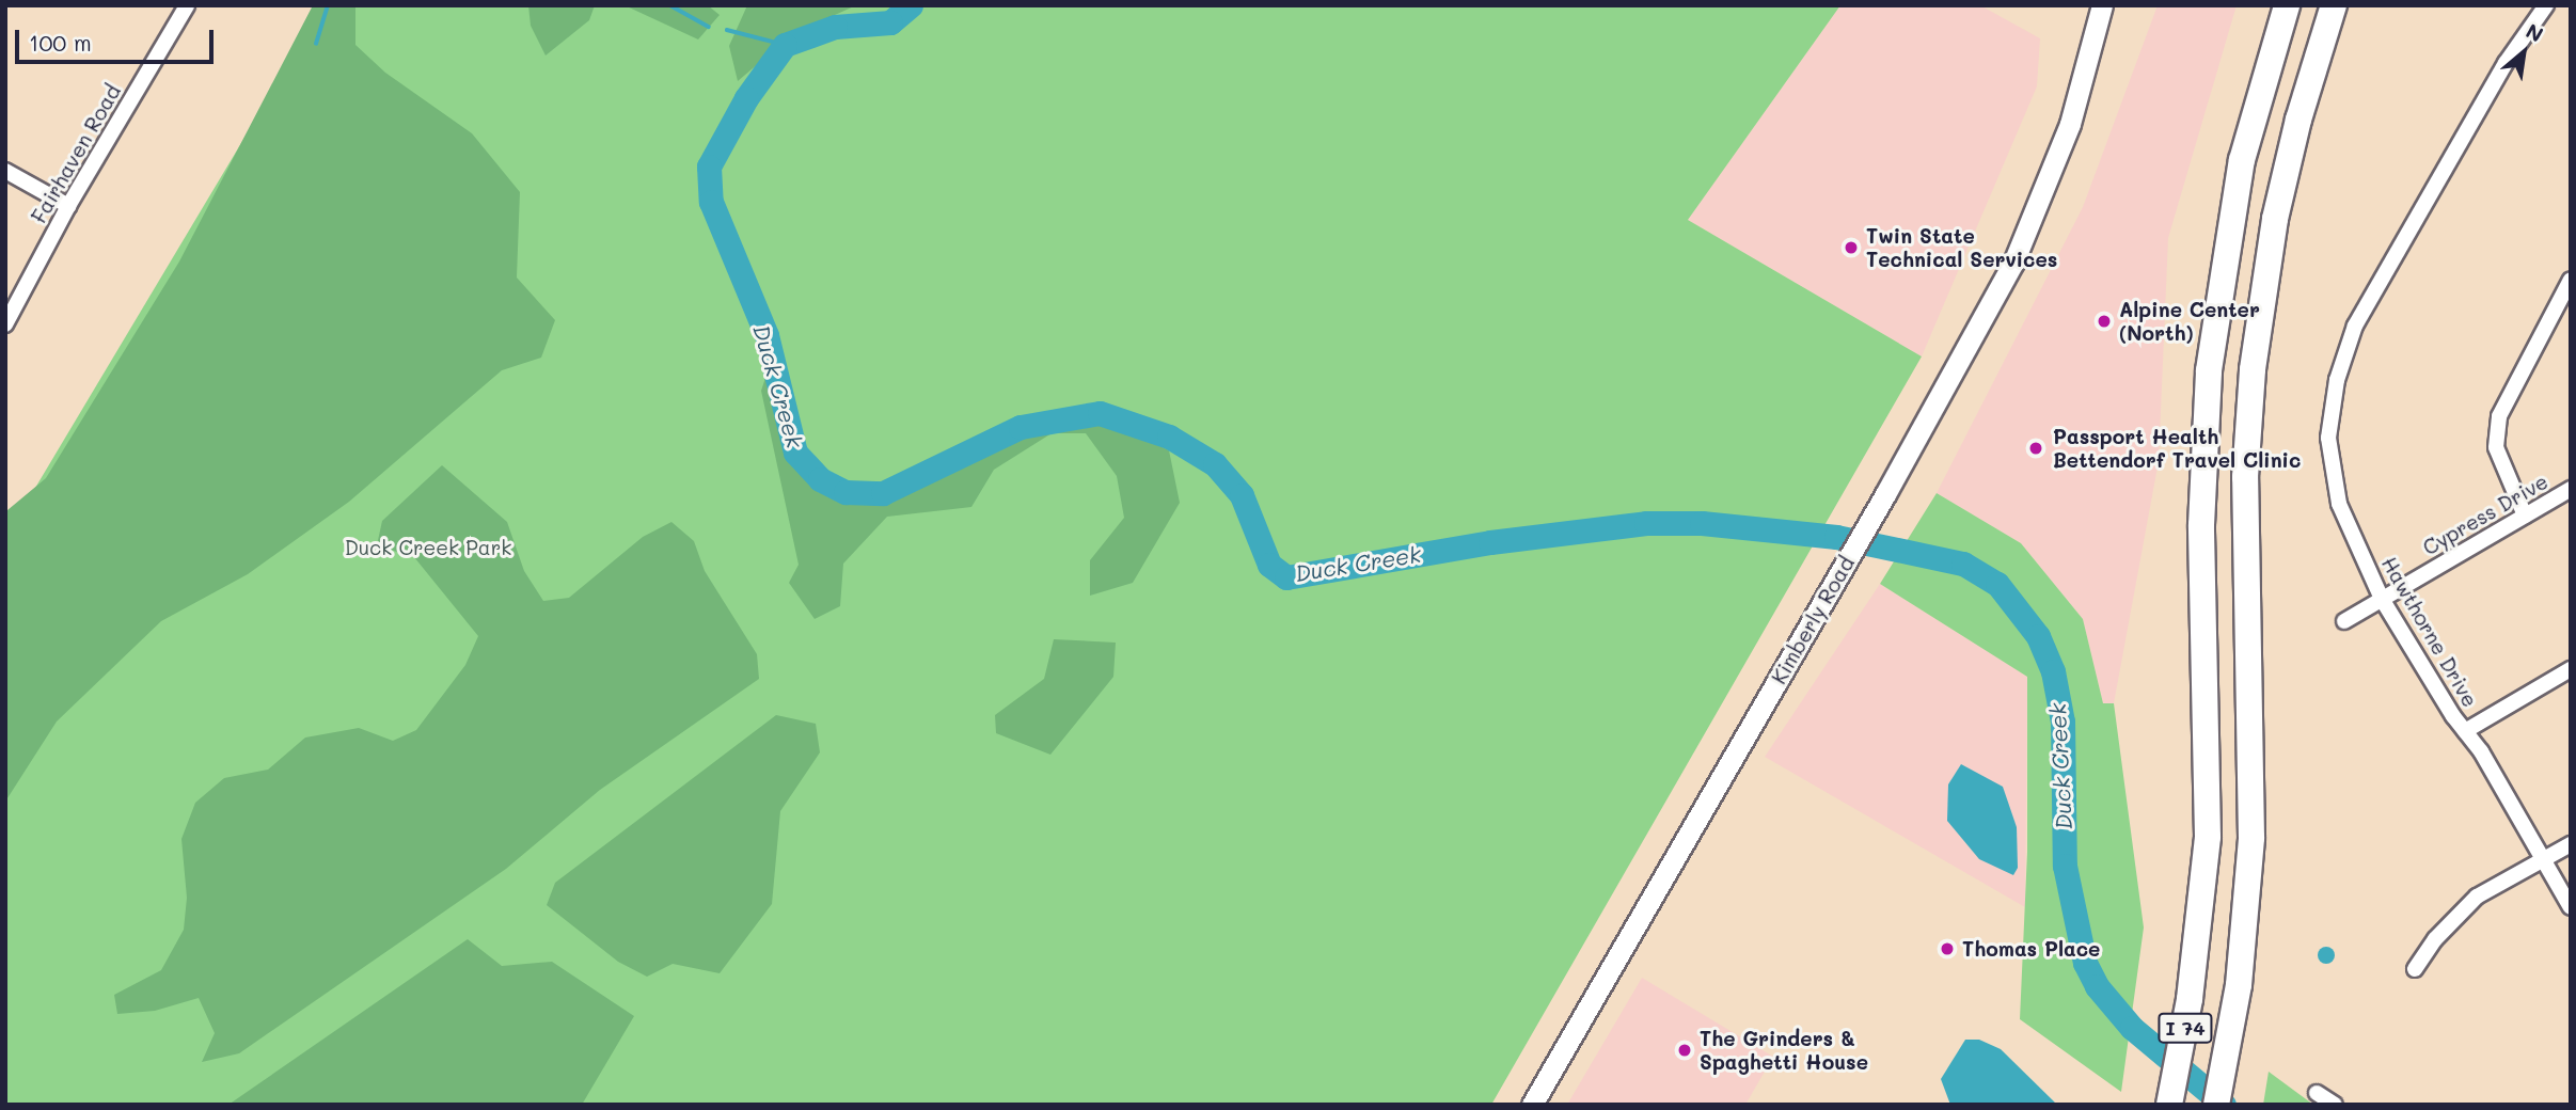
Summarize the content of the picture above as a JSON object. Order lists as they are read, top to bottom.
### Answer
{
  "streets": {
    "highway": ["I 74"],
    "main road": ["Kimberly Road"],
    "street": ["Fairhaven Road", "Cypress Drive", "Hawthorne Drive"]
  },
  "crossings": [
    ["Cypress Drive", "Hawthorne Drive"]
  ],
  "water": ["Duck Creek"],
  "parks": ["Duck Creek Park"],
  "places": [
    "Twin State Technical Services",
    "Alpine Center (North)",
    "Passport Health Bettendorf Travel Clinic",
    "Thomas Place",
    "The Grinders & Spaghetti House"
  ],
  "scale_bar": "100 m",
  "north": "top right"
}
